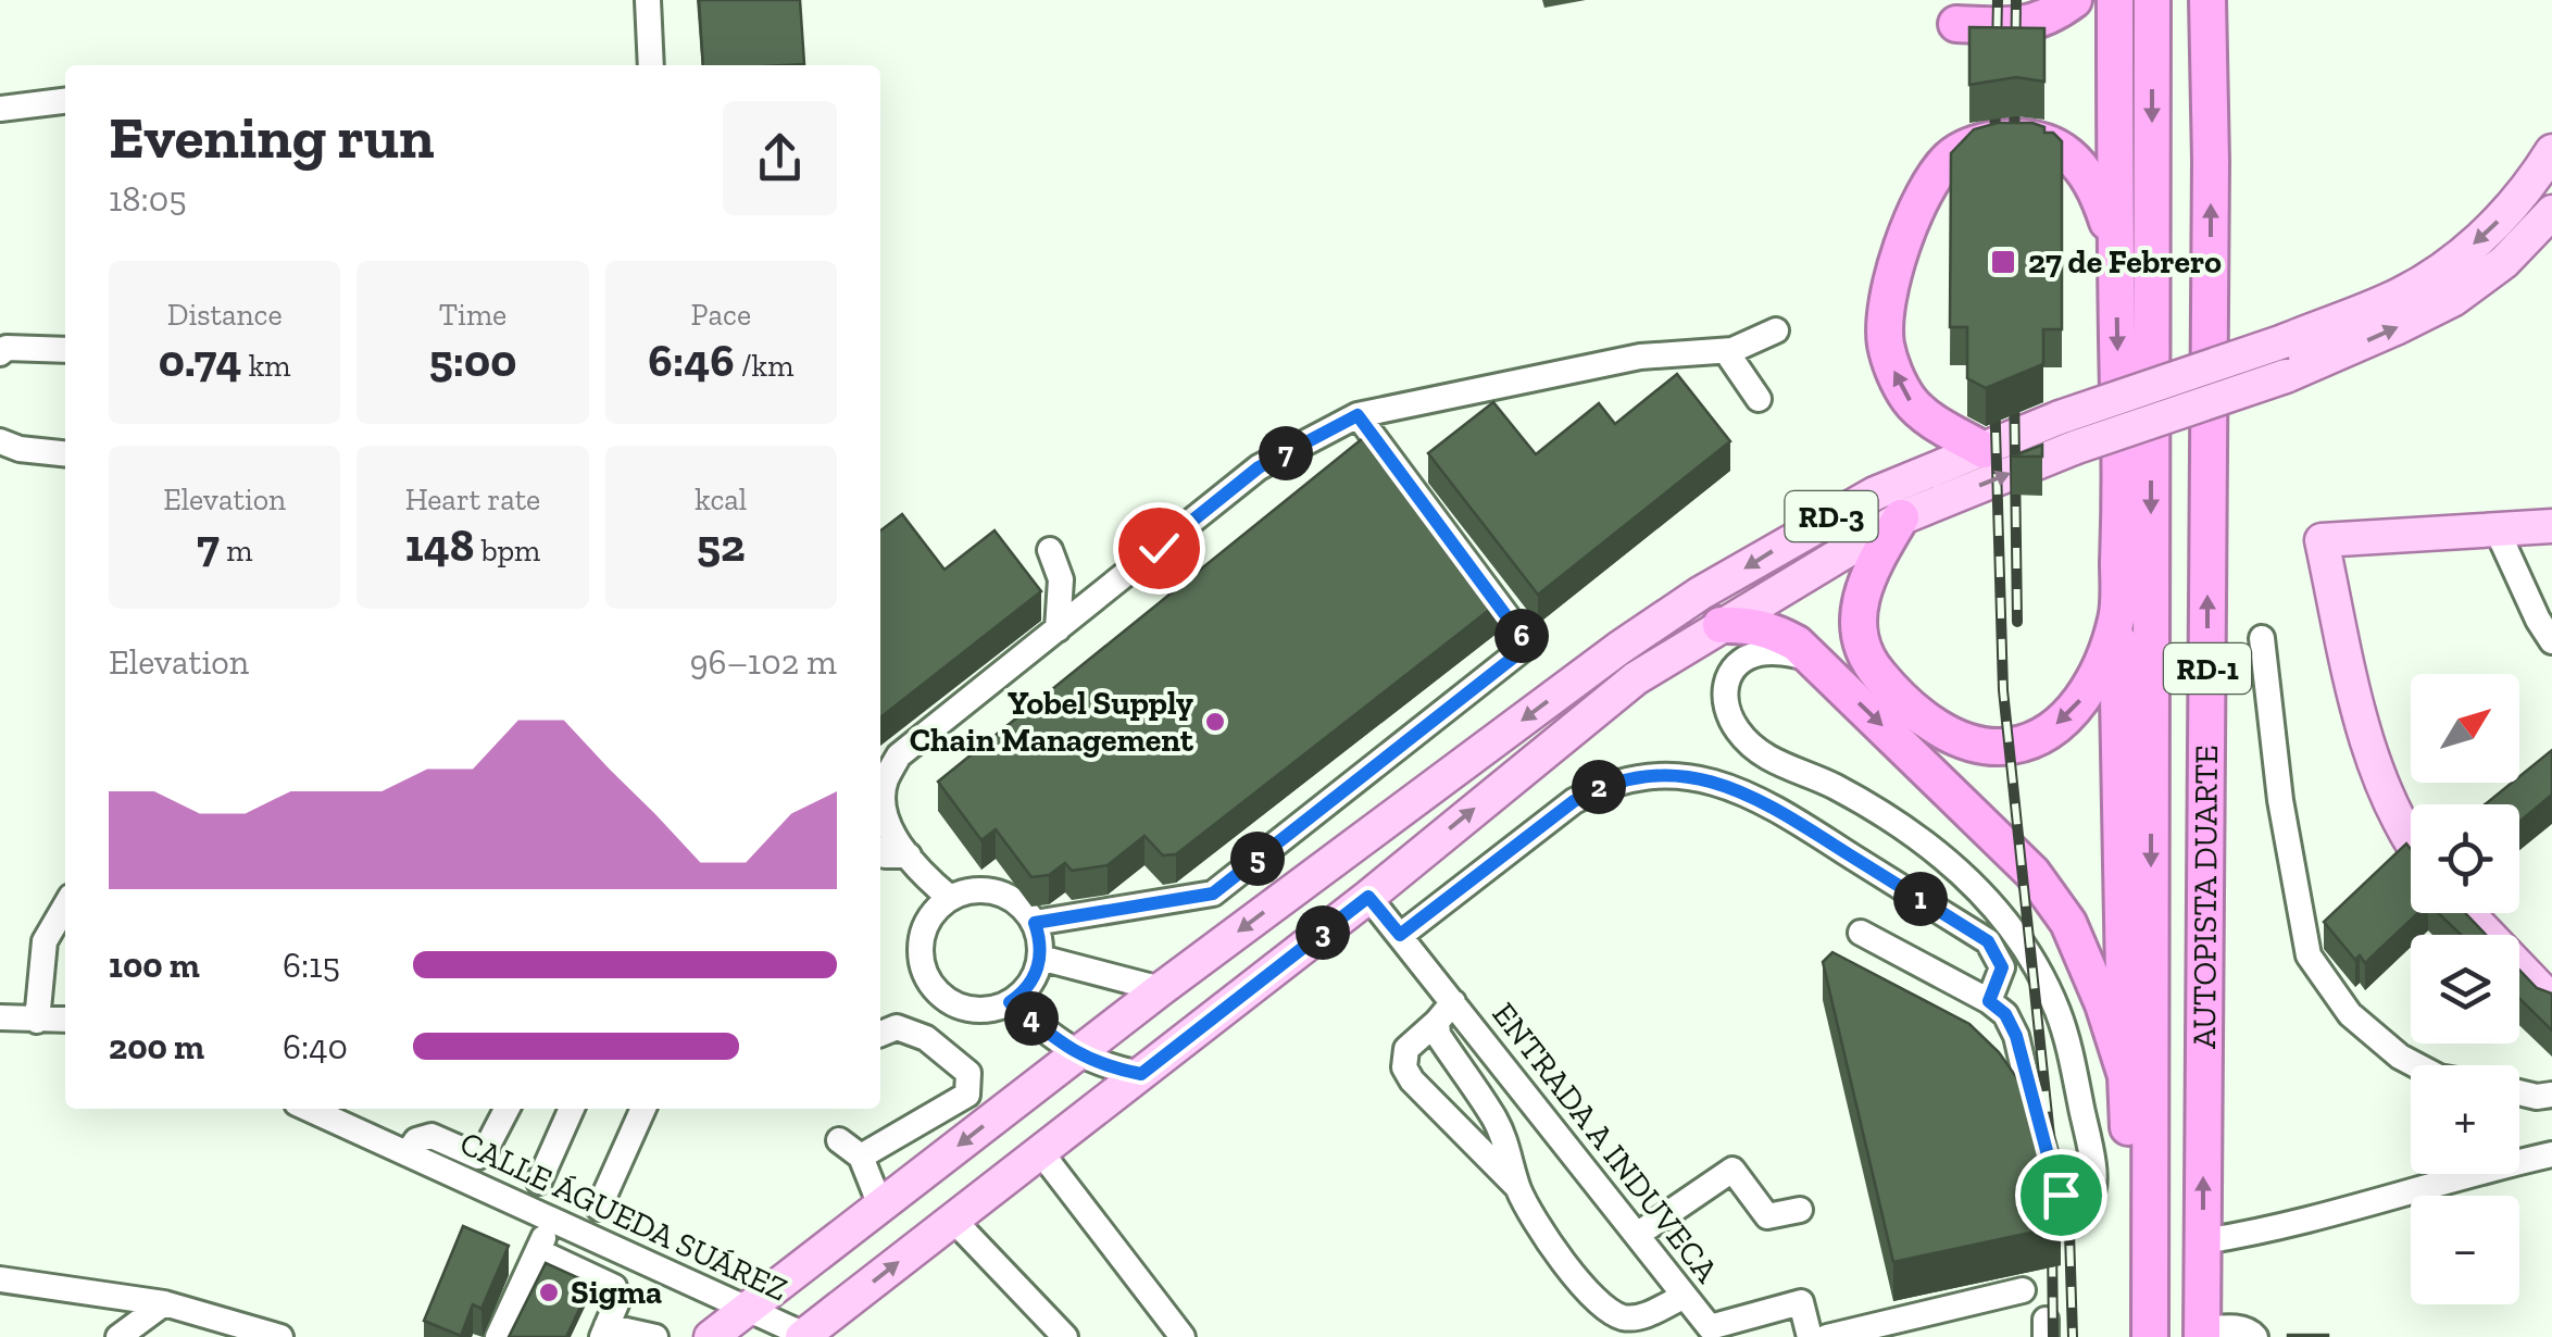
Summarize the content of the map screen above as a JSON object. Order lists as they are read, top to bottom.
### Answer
{
  "streets": {
    "highway": ["RD-1", "AUTOPISTA DUARTE"],
    "main road": ["RD-3"],
    "street": ["ENTRADA A INDUVECA", "CALLE ÁGUEDA SUÁREZ"]
  },
  "crossings": [
    ["RD-3", "ENTRADA A INDUVECA"],
    ["RD-3", "CALLE ÁGUEDA SUÁREZ"]
  ],
  "places": {
    "transit": ["27 de Febrero"],
    "other": ["Yobel Supply Chain Management", "Sigma"]
  },
  "north": "top right",
  "page": {
    "heading": ["Evening run", "18:05"],
    "stats": [
      ["Distance", "0.74 km"],
      ["Time", "5:00"],
      ["Pace", "6:46 /km"],
      ["Elevation", "7 m"],
      ["Heart rate", "148 bpm"],
      ["kcal", "52"]
    ],
    "pins": [
      "7",
      "6",
      "2",
      "5",
      "1",
      "3",
      "4"
    ],
    "chart": ["Elevation", "96–102 m"],
    "map_buttons": ["+", "−"],
    "list": [
      {
        "name": "100 m",
        "note": "6:15"
      },
      {
        "name": "200 m",
        "note": "6:40"
      }
    ]
  }
}
